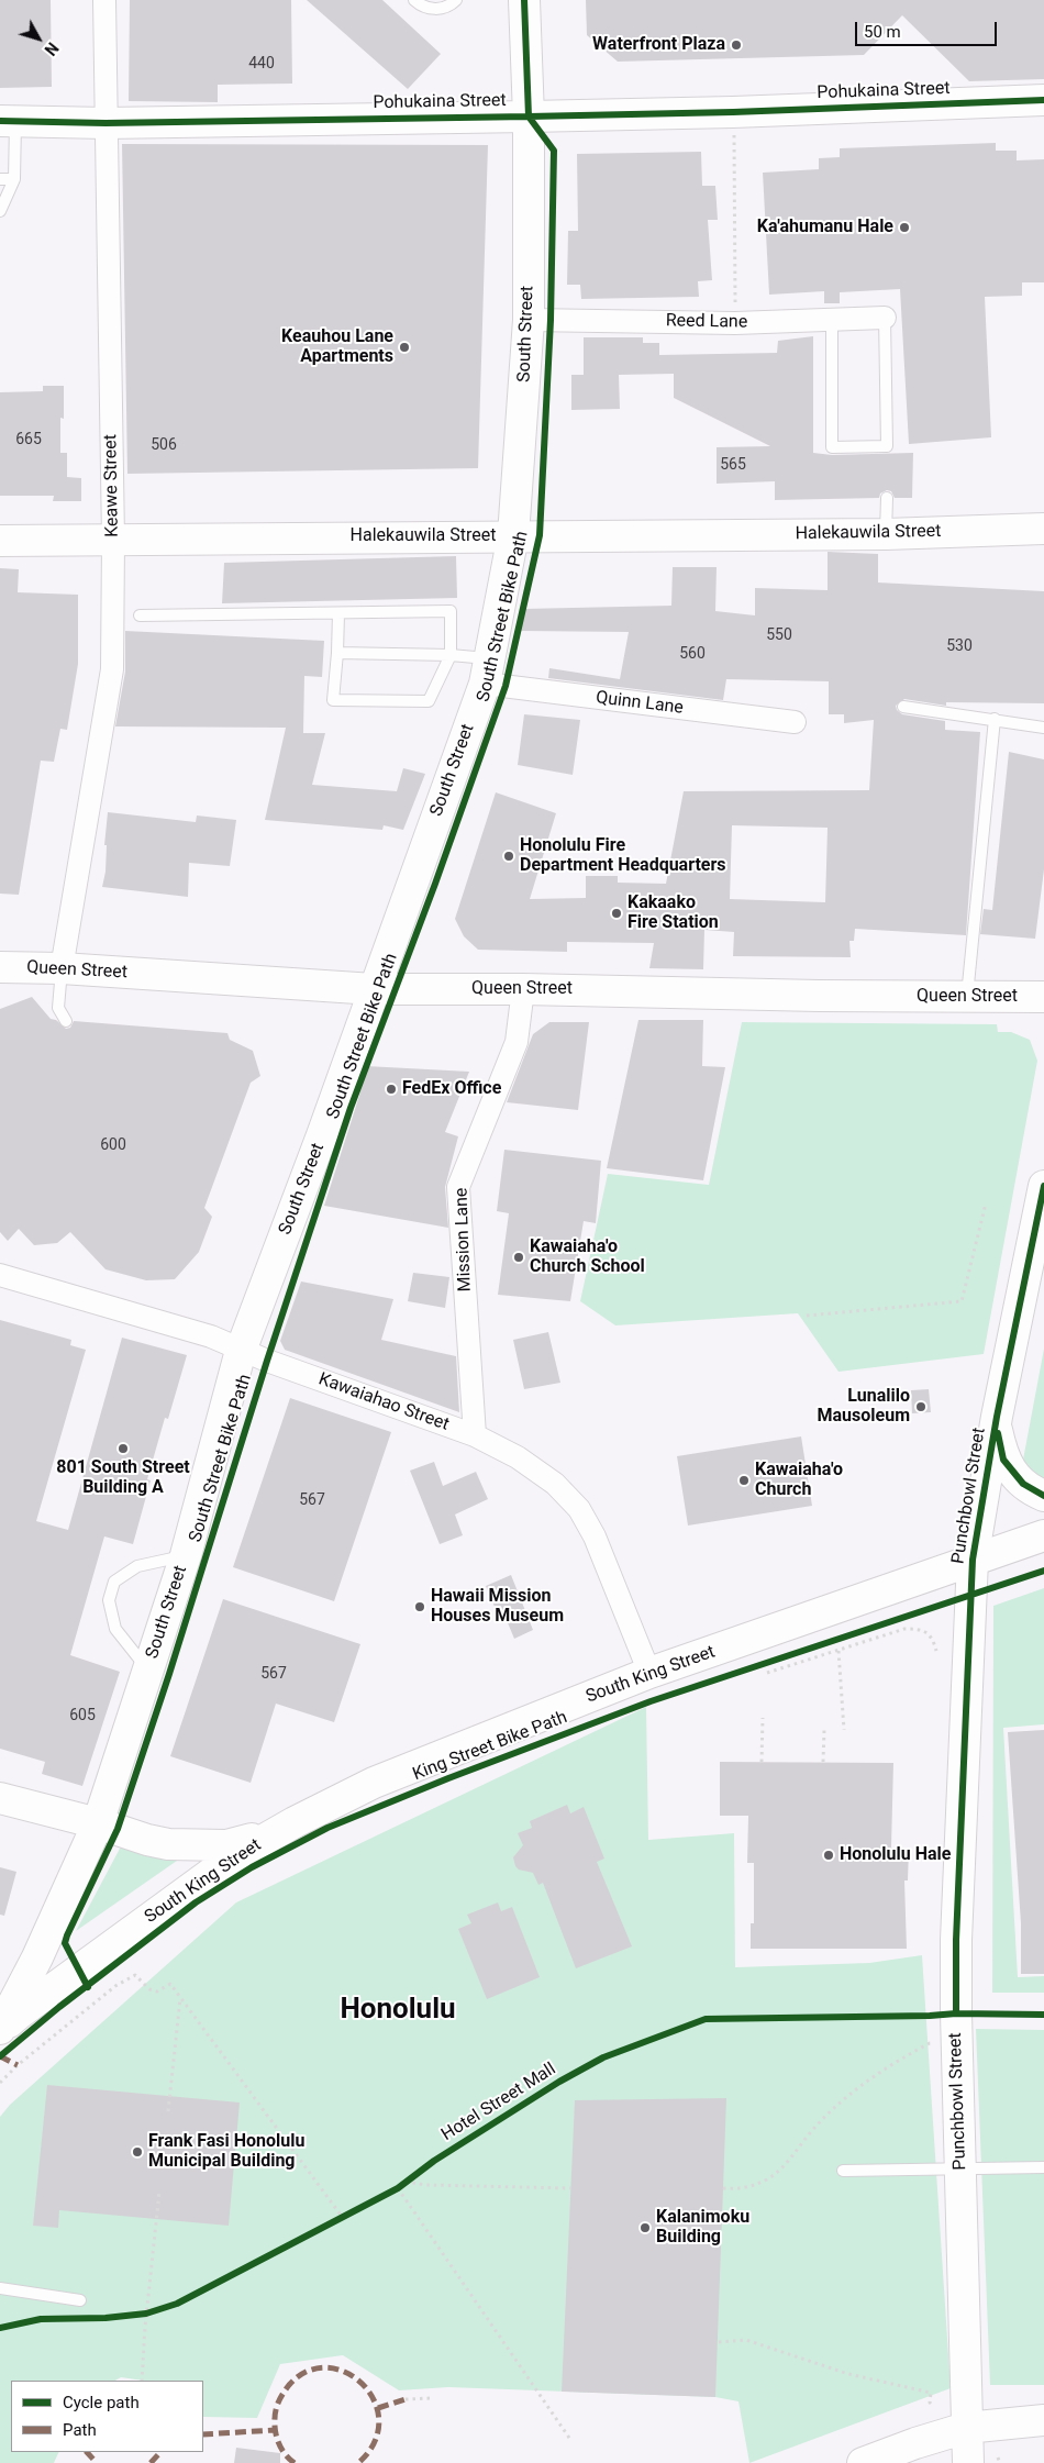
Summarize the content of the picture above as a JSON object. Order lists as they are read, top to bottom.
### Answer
{
  "streets": {
    "main road": [
      "Pohukaina Street",
      "South Street",
      "Halekauwila Street",
      "Queen Street",
      "Punchbowl Street",
      "South King Street"
    ],
    "street": [
      "Reed Lane",
      "Keawe Street",
      "Quinn Lane",
      "Mission Lane",
      "Kawaiahao Street"
    ],
    "cycle path": ["South Street Bike Path", "King Street Bike Path", "Hotel Street Mall"]
  },
  "crossings": [
    ["Pohukaina Street", "South Street"],
    ["Pohukaina Street", "Keawe Street"],
    ["Reed Lane", "South Street"],
    ["South Street", "Halekauwila Street"],
    ["South Street", "Quinn Lane"],
    ["South Street", "Queen Street"],
    ["South Street", "Kawaiahao Street"],
    ["South Street", "South King Street"],
    ["Keawe Street", "Halekauwila Street"],
    ["Keawe Street", "Queen Street"],
    ["Queen Street", "Mission Lane"],
    ["Mission Lane", "Kawaiahao Street"],
    ["Kawaiahao Street", "South King Street"],
    ["Punchbowl Street", "South King Street"]
  ],
  "districts": ["Honolulu"],
  "places": [
    "Waterfront Plaza",
    "Ka'ahumanu Hale",
    "Keauhou Lane Apartments",
    "Honolulu Fire Department Headquarters",
    "Kakaako Fire Station",
    "FedEx Office",
    "Kawaiaha'o Church School",
    "Lunalilo Mausoleum",
    "801 South Street Building A",
    "Kawaiaha'o Church",
    "Hawaii Mission Houses Museum",
    "Honolulu Hale",
    "Frank Fasi Honolulu Municipal Building",
    "Kalanimoku Building"
  ],
  "house_numbers": [
    "440",
    "665",
    "506",
    "565",
    "550",
    "530",
    "560",
    "600",
    "567",
    "567",
    "605"
  ],
  "legend": ["Cycle path", "Path"],
  "scale_bar": "50 m",
  "north": "bottom right"
}
